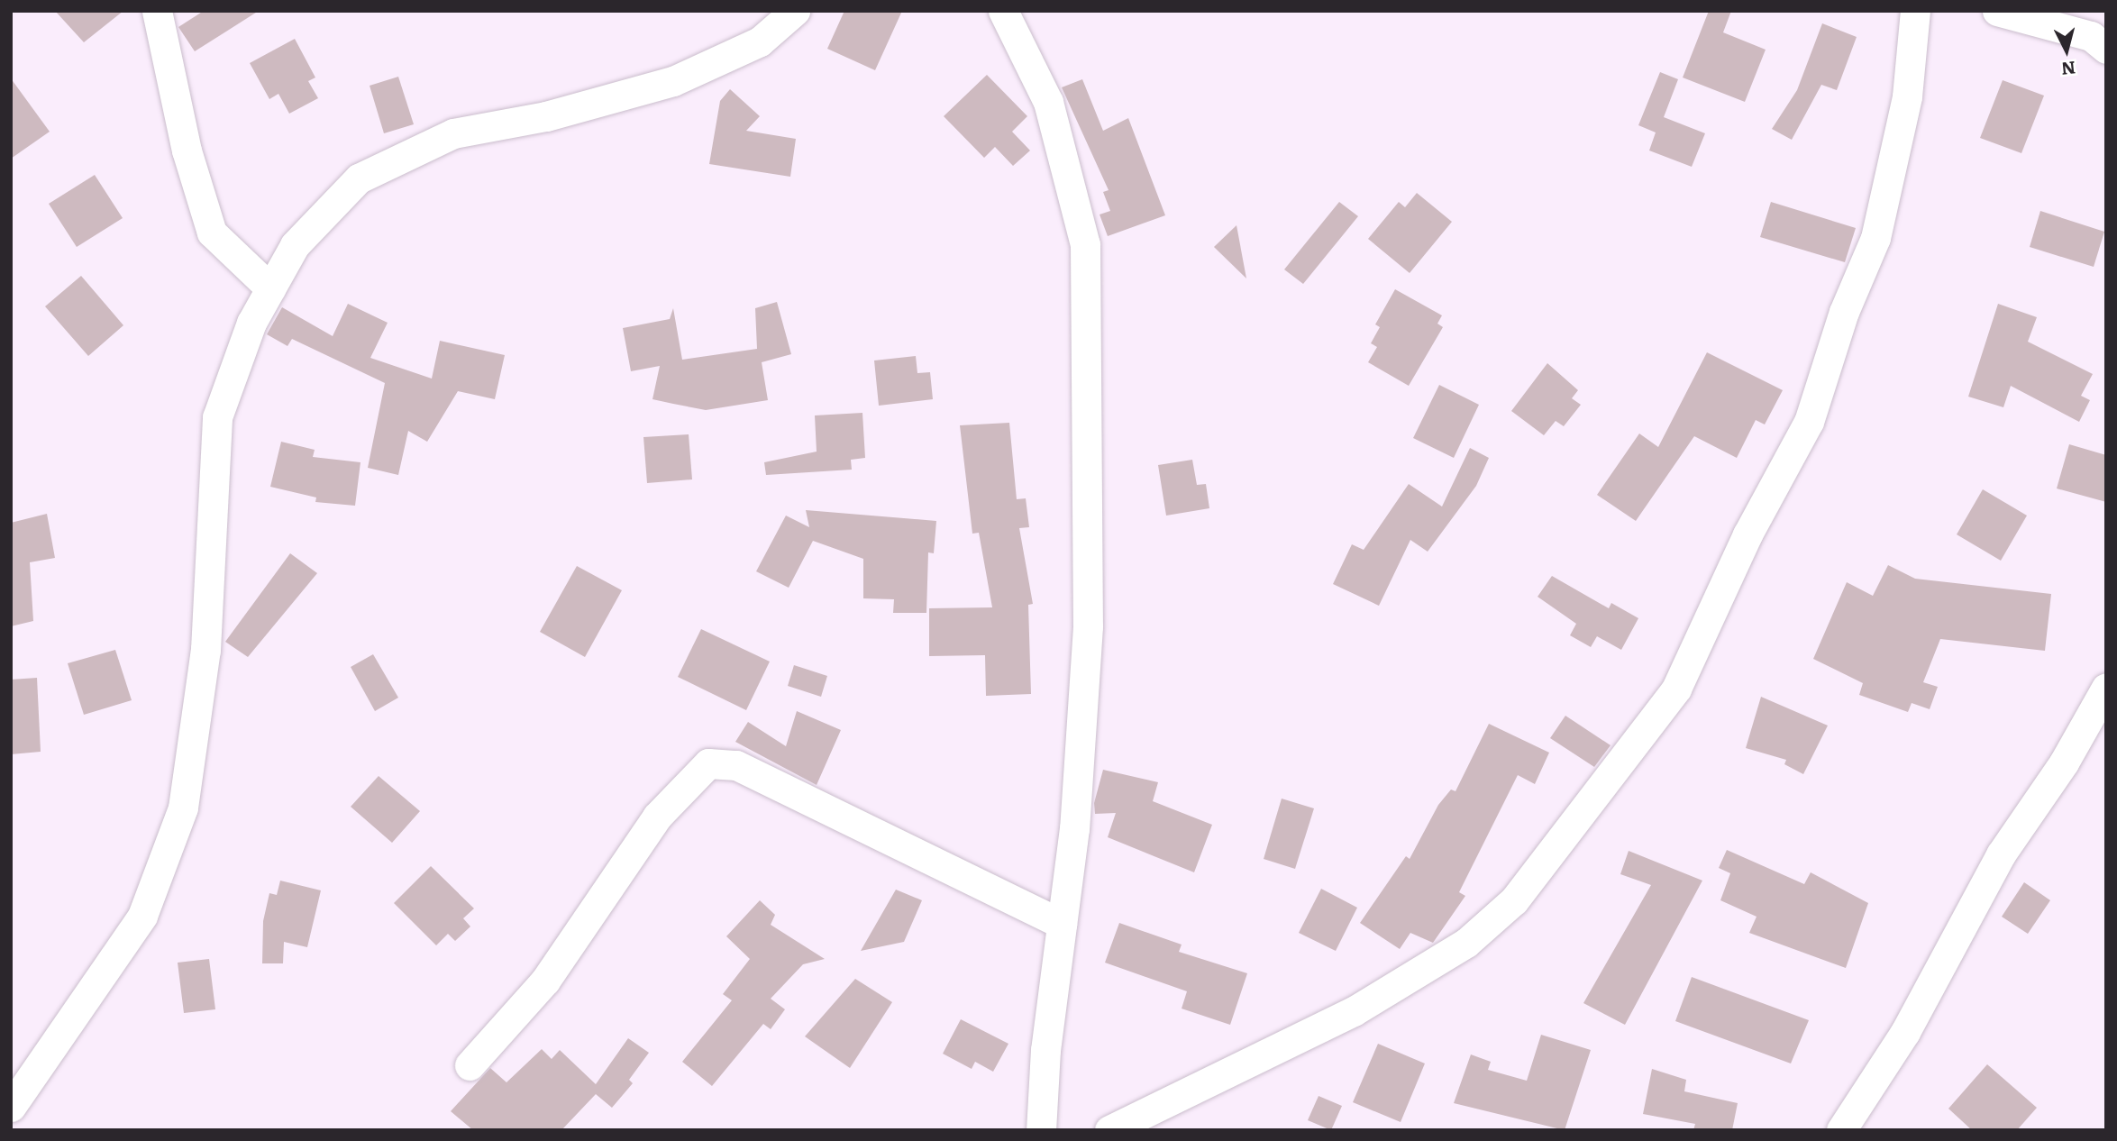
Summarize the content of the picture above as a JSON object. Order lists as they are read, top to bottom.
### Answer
{
  "north": "bottom"
}
